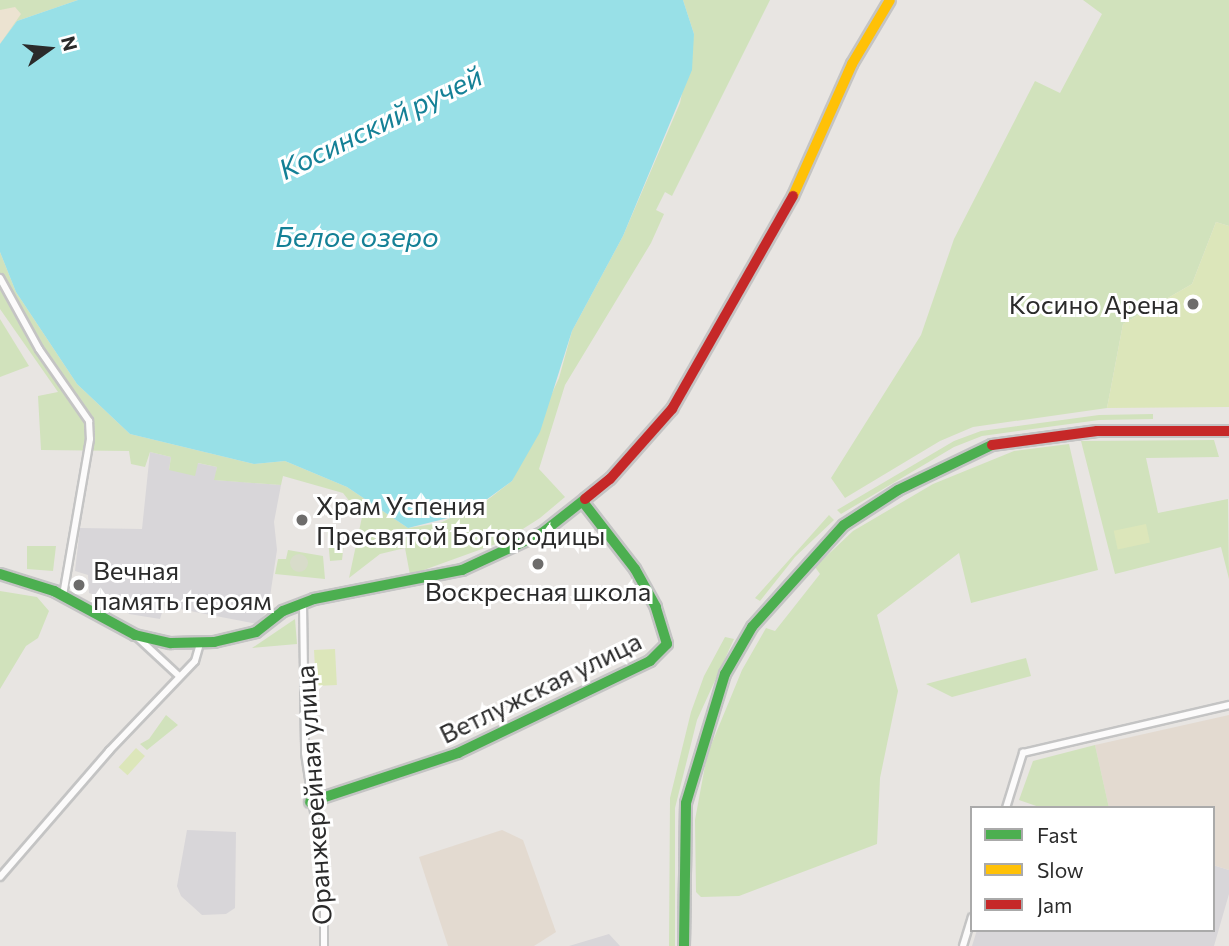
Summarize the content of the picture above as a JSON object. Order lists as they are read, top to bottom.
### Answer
{
  "streets": {
    "street": ["Ветлужская улица", "Оранжерейная улица"]
  },
  "crossings": [
    ["Ветлужская улица", "Оранжерейная улица"]
  ],
  "water": ["Косинский ручей", "Белое озеро"],
  "places": [
    "Косино Арена",
    "Храм Успения Пресвятой Богородицы",
    "Воскресная школа",
    "Вечная память героям"
  ],
  "legend": ["Fast", "Slow", "Jam"],
  "north": "right"
}
